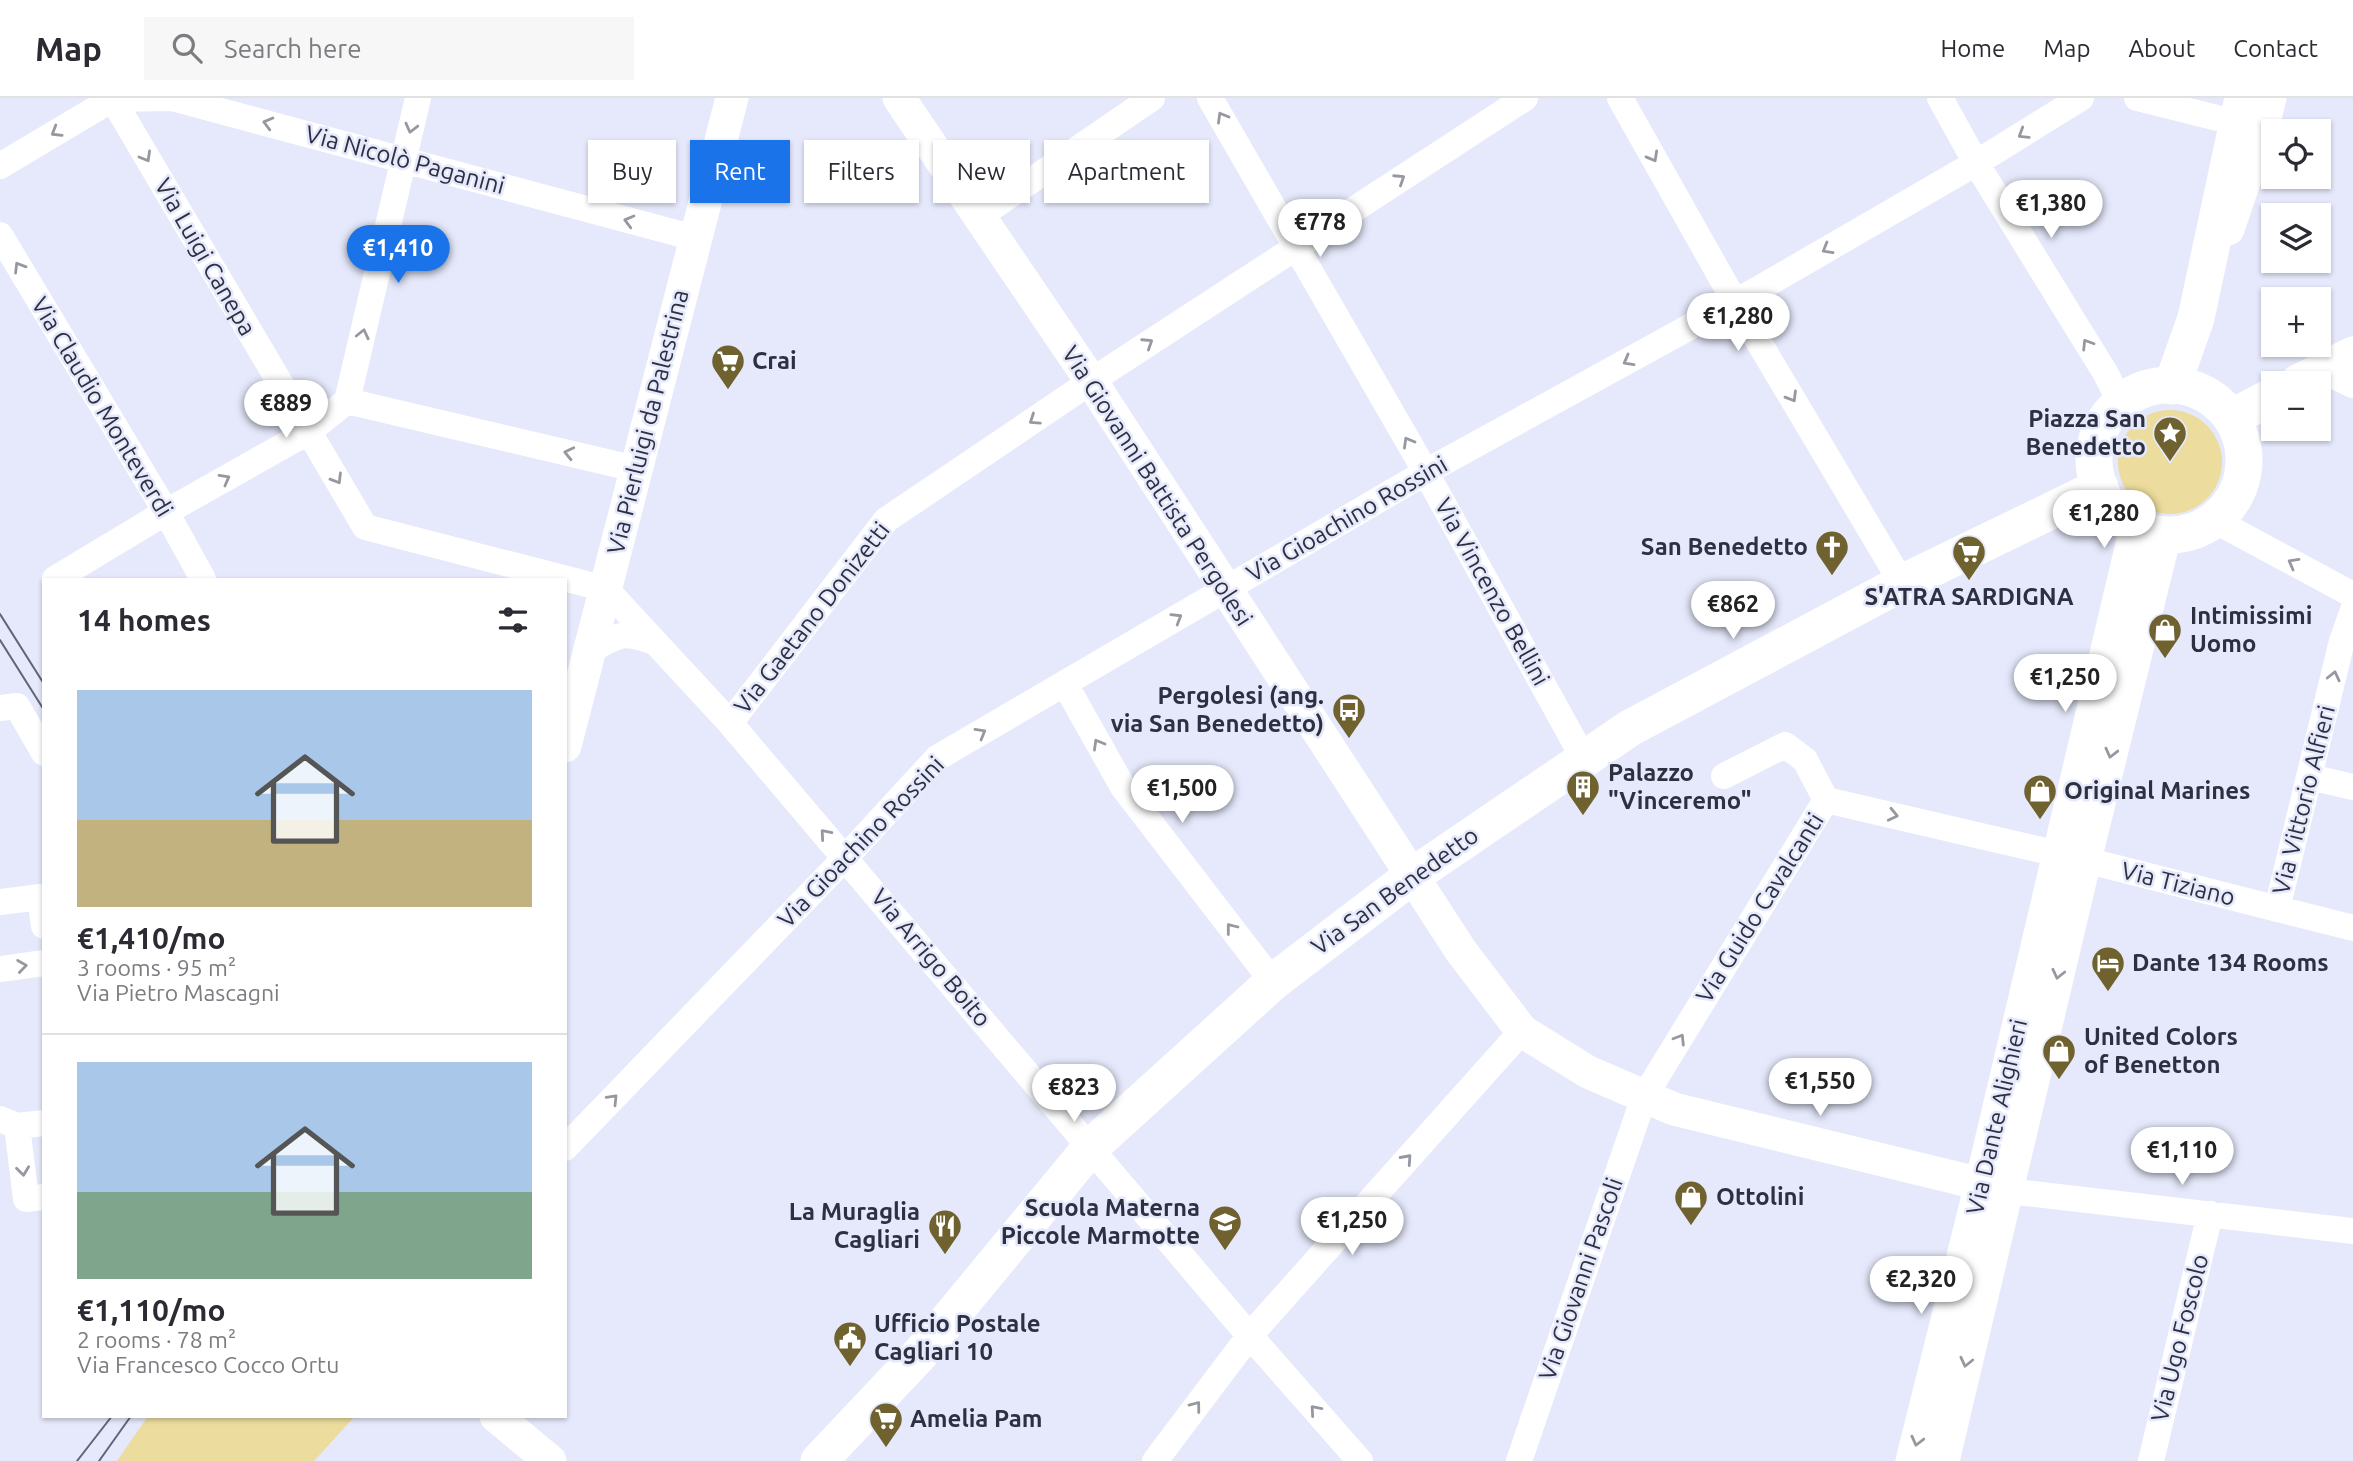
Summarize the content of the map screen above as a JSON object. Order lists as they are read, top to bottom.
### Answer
{
  "streets": {
    "main road": ["Via San Benedetto"],
    "street": [
      "Via Nicolò Paganini",
      "Via Luigi Canepa",
      "Via Claudio Monteverdi",
      "Via Pierluigi da Palestrina",
      "Via Giovanni Battista Pergolesi",
      "Via Gioachino Rossini",
      "Via Vincenzo Bellini",
      "Via Gaetano Donizetti",
      "Via Vittorio Alfieri",
      "Via Tiziano",
      "Via Guido Cavalcanti",
      "Via Arrigo Boito",
      "Via Dante Alighieri",
      "Via Giovanni Pascoli",
      "Via Ugo Foscolo"
    ]
  },
  "crossings": [
    ["Via Nicolò Paganini", "Via Luigi Canepa"],
    ["Via Nicolò Paganini", "Via Pierluigi da Palestrina"],
    ["Via Luigi Canepa", "Via Pierluigi da Palestrina"],
    ["Via Luigi Canepa", "Via Arrigo Boito"],
    ["Via Pierluigi da Palestrina", "Via Arrigo Boito"],
    ["Via Giovanni Battista Pergolesi", "Via Gioachino Rossini"],
    ["Via Giovanni Battista Pergolesi", "Via Gaetano Donizetti"],
    ["Via Giovanni Battista Pergolesi", "Via San Benedetto"],
    ["Via Gioachino Rossini", "Via Vincenzo Bellini"],
    ["Via Gioachino Rossini", "Via Arrigo Boito"],
    ["Via Vincenzo Bellini", "Via Gaetano Donizetti"],
    ["Via Vincenzo Bellini", "Via San Benedetto"],
    ["Via Gaetano Donizetti", "Via Arrigo Boito"],
    ["Via Vittorio Alfieri", "Via Tiziano"],
    ["Via Tiziano", "Via Guido Cavalcanti"],
    ["Via Tiziano", "Via Dante Alighieri"],
    ["Via San Benedetto", "Via Arrigo Boito"],
    ["Via San Benedetto", "Via Dante Alighieri"],
    ["Via Guido Cavalcanti", "Via Giovanni Pascoli"]
  ],
  "one_way": [
    "Via Nicolò Paganini",
    "Via Luigi Canepa",
    "Via Claudio Monteverdi",
    "Via Vincenzo Bellini",
    "Via Vittorio Alfieri",
    "Via Tiziano",
    "Via Guido Cavalcanti",
    "Via Dante Alighieri"
  ],
  "places": {
    "supermarket": ["Crai", "S'ATRA SARDIGNA", "Amelia Pam"],
    "place": ["Piazza San Benedetto"],
    "church": ["San Benedetto"],
    "shop": [
      "Intimissimi Uomo",
      "Original Marines",
      "United Colors of Benetton",
      "Ottolini"
    ],
    "bus stop": ["Pergolesi (ang. via San Benedetto)"],
    "building": ["Palazzo \"Vinceremo\""],
    "hotel": ["Dante 134 Rooms"],
    "school or university": ["Scuola Materna Piccole Marmotte"],
    "restaurant": ["La Muraglia Cagliari"],
    "public building": ["Ufficio Postale Cagliari 10"]
  },
  "page": {
    "header": "Map",
    "search": "Search here",
    "nav": [
      "Home",
      "Map",
      "About",
      "Contact"
    ],
    "map_buttons": ["+", "−"],
    "chip": [
      "Buy",
      "Rent",
      "Filters",
      "New",
      "Apartment"
    ],
    "price": [
      "€1,380",
      "€778",
      "€1,410",
      "€1,280",
      "€889",
      "€1,280",
      "€862",
      "€1,250",
      "€1,500",
      "€1,550",
      "€823",
      "€1,110",
      "€1,250",
      "€2,320"
    ],
    "heading": "14 homes",
    "list": [
      {
        "name": "€1,410/mo",
        "note": "3 rooms · 95 m² · Via Pietro Mascagni"
      },
      {
        "name": "€1,110/mo",
        "note": "2 rooms · 78 m² · Via Francesco Cocco Ortu"
      }
    ]
  }
}
